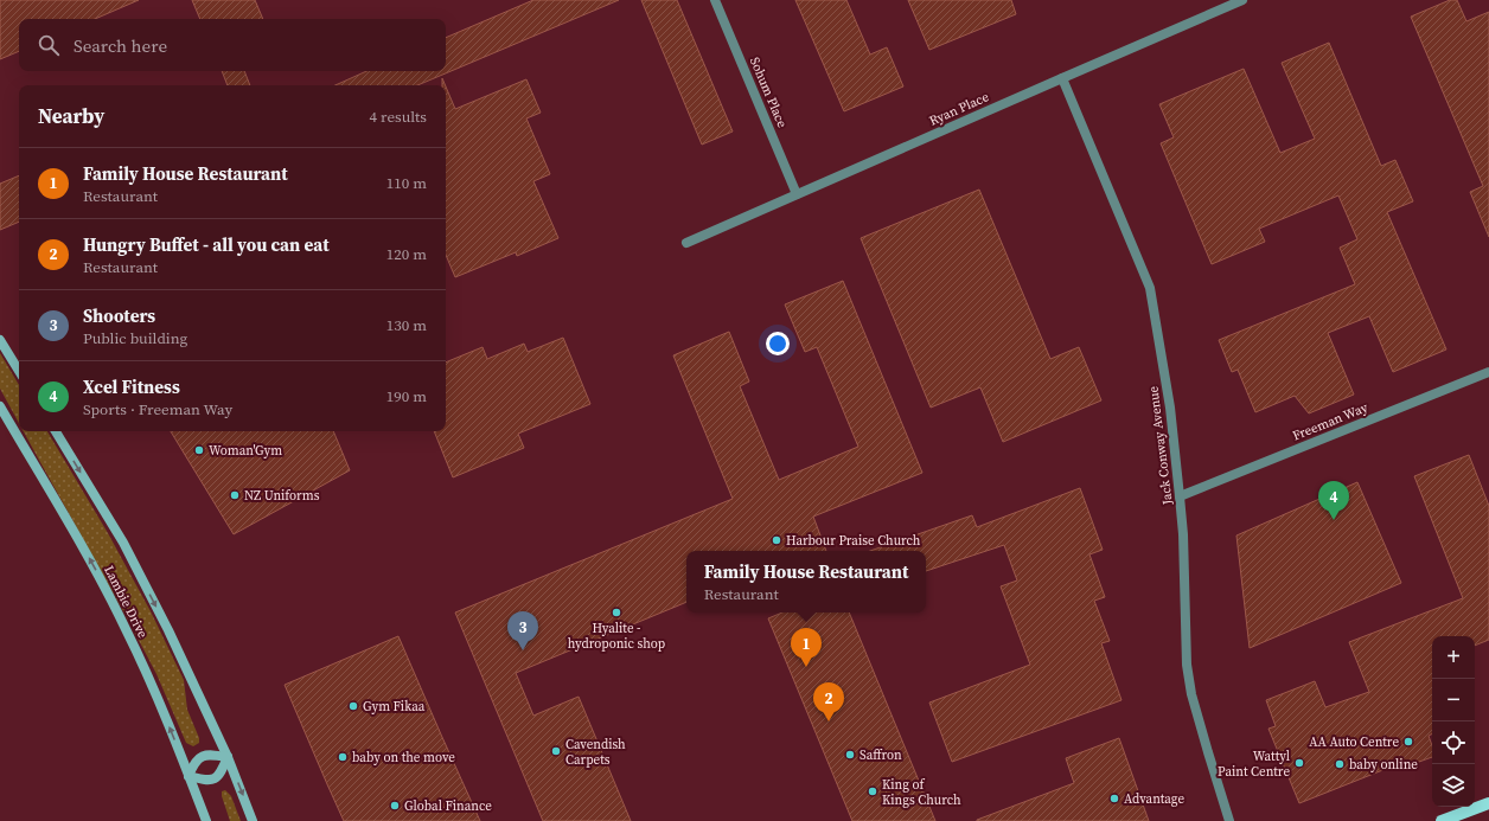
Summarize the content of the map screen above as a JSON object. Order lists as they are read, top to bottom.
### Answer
{
  "streets": {
    "main road": ["Lambie Drive"],
    "street": [
      "Sohum Place",
      "Ryan Place",
      "Freeman Way",
      "Jack Conway Avenue"
    ]
  },
  "crossings": [
    ["Sohum Place", "Ryan Place"],
    ["Ryan Place", "Jack Conway Avenue"],
    ["Freeman Way", "Jack Conway Avenue"]
  ],
  "places": [
    "Woman'Gym",
    "NZ Uniforms",
    "Harbour Praise Church",
    "Hyalite - hydroponic shop",
    "Gym Fikaa",
    "AA Auto Centre",
    "Cavendish Carpets",
    "Saffron",
    "baby on the move",
    "Wattyl Paint Centre",
    "baby online",
    "King of Kings Church",
    "Advantage",
    "Global Finance"
  ],
  "page": {
    "search": "Search here",
    "heading": ["Nearby", "4 results"],
    "list": [
      {
        "mark": "1",
        "name": "Family House Restaurant",
        "note": "Restaurant",
        "value": "110 m"
      },
      {
        "mark": "2",
        "name": "Hungry Buffet - all you can eat",
        "note": "Restaurant",
        "value": "120 m"
      },
      {
        "mark": "3",
        "name": "Shooters",
        "note": "Public building",
        "value": "130 m"
      },
      {
        "mark": "4",
        "name": "Xcel Fitness",
        "note": "Sports · Freeman Way",
        "value": "190 m"
      }
    ],
    "pins": [
      "4",
      "3",
      "1",
      "2"
    ],
    "popup": ["Family House Restaurant", "Restaurant"],
    "map_buttons": ["+", "−"]
  }
}
